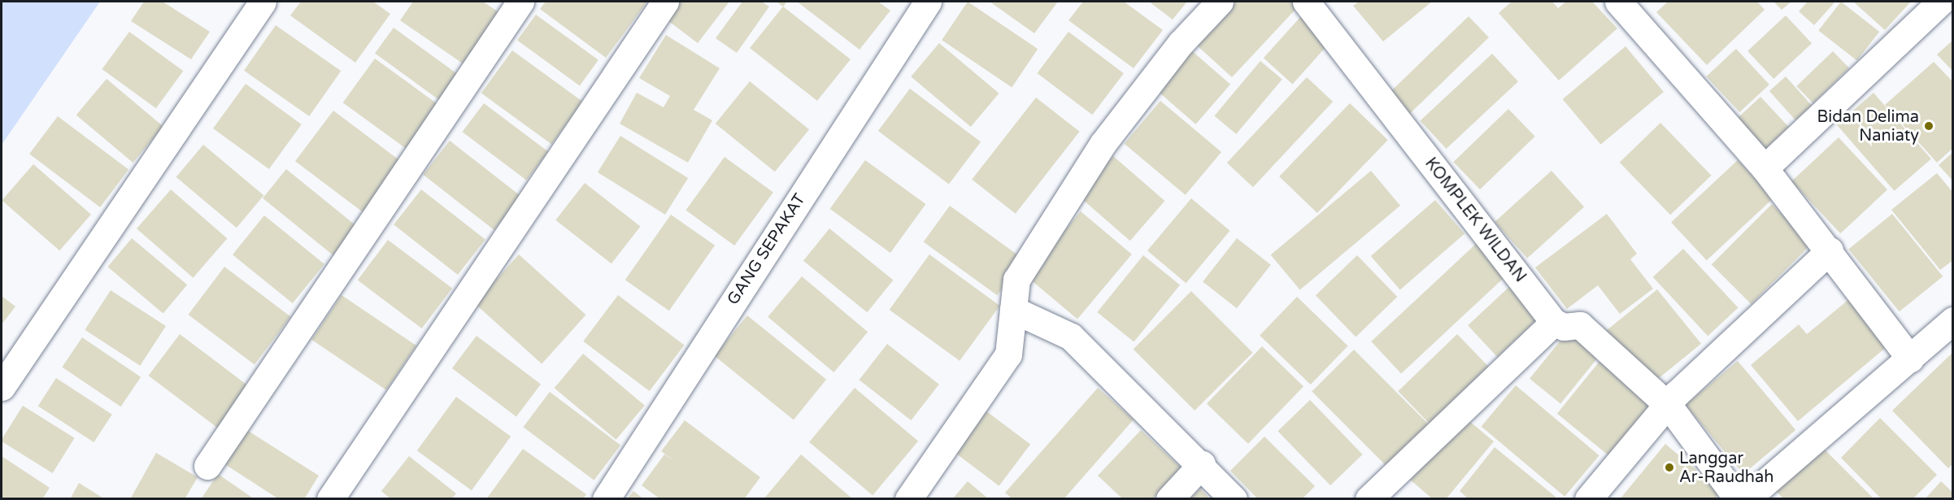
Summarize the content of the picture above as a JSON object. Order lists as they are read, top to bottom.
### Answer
{
  "streets": {
    "street": ["KOMPLEK WILDAN", "GANG SEPAKAT"]
  },
  "places": ["Bidan Delima Naniaty", "Langgar Ar-Raudhah"]
}
